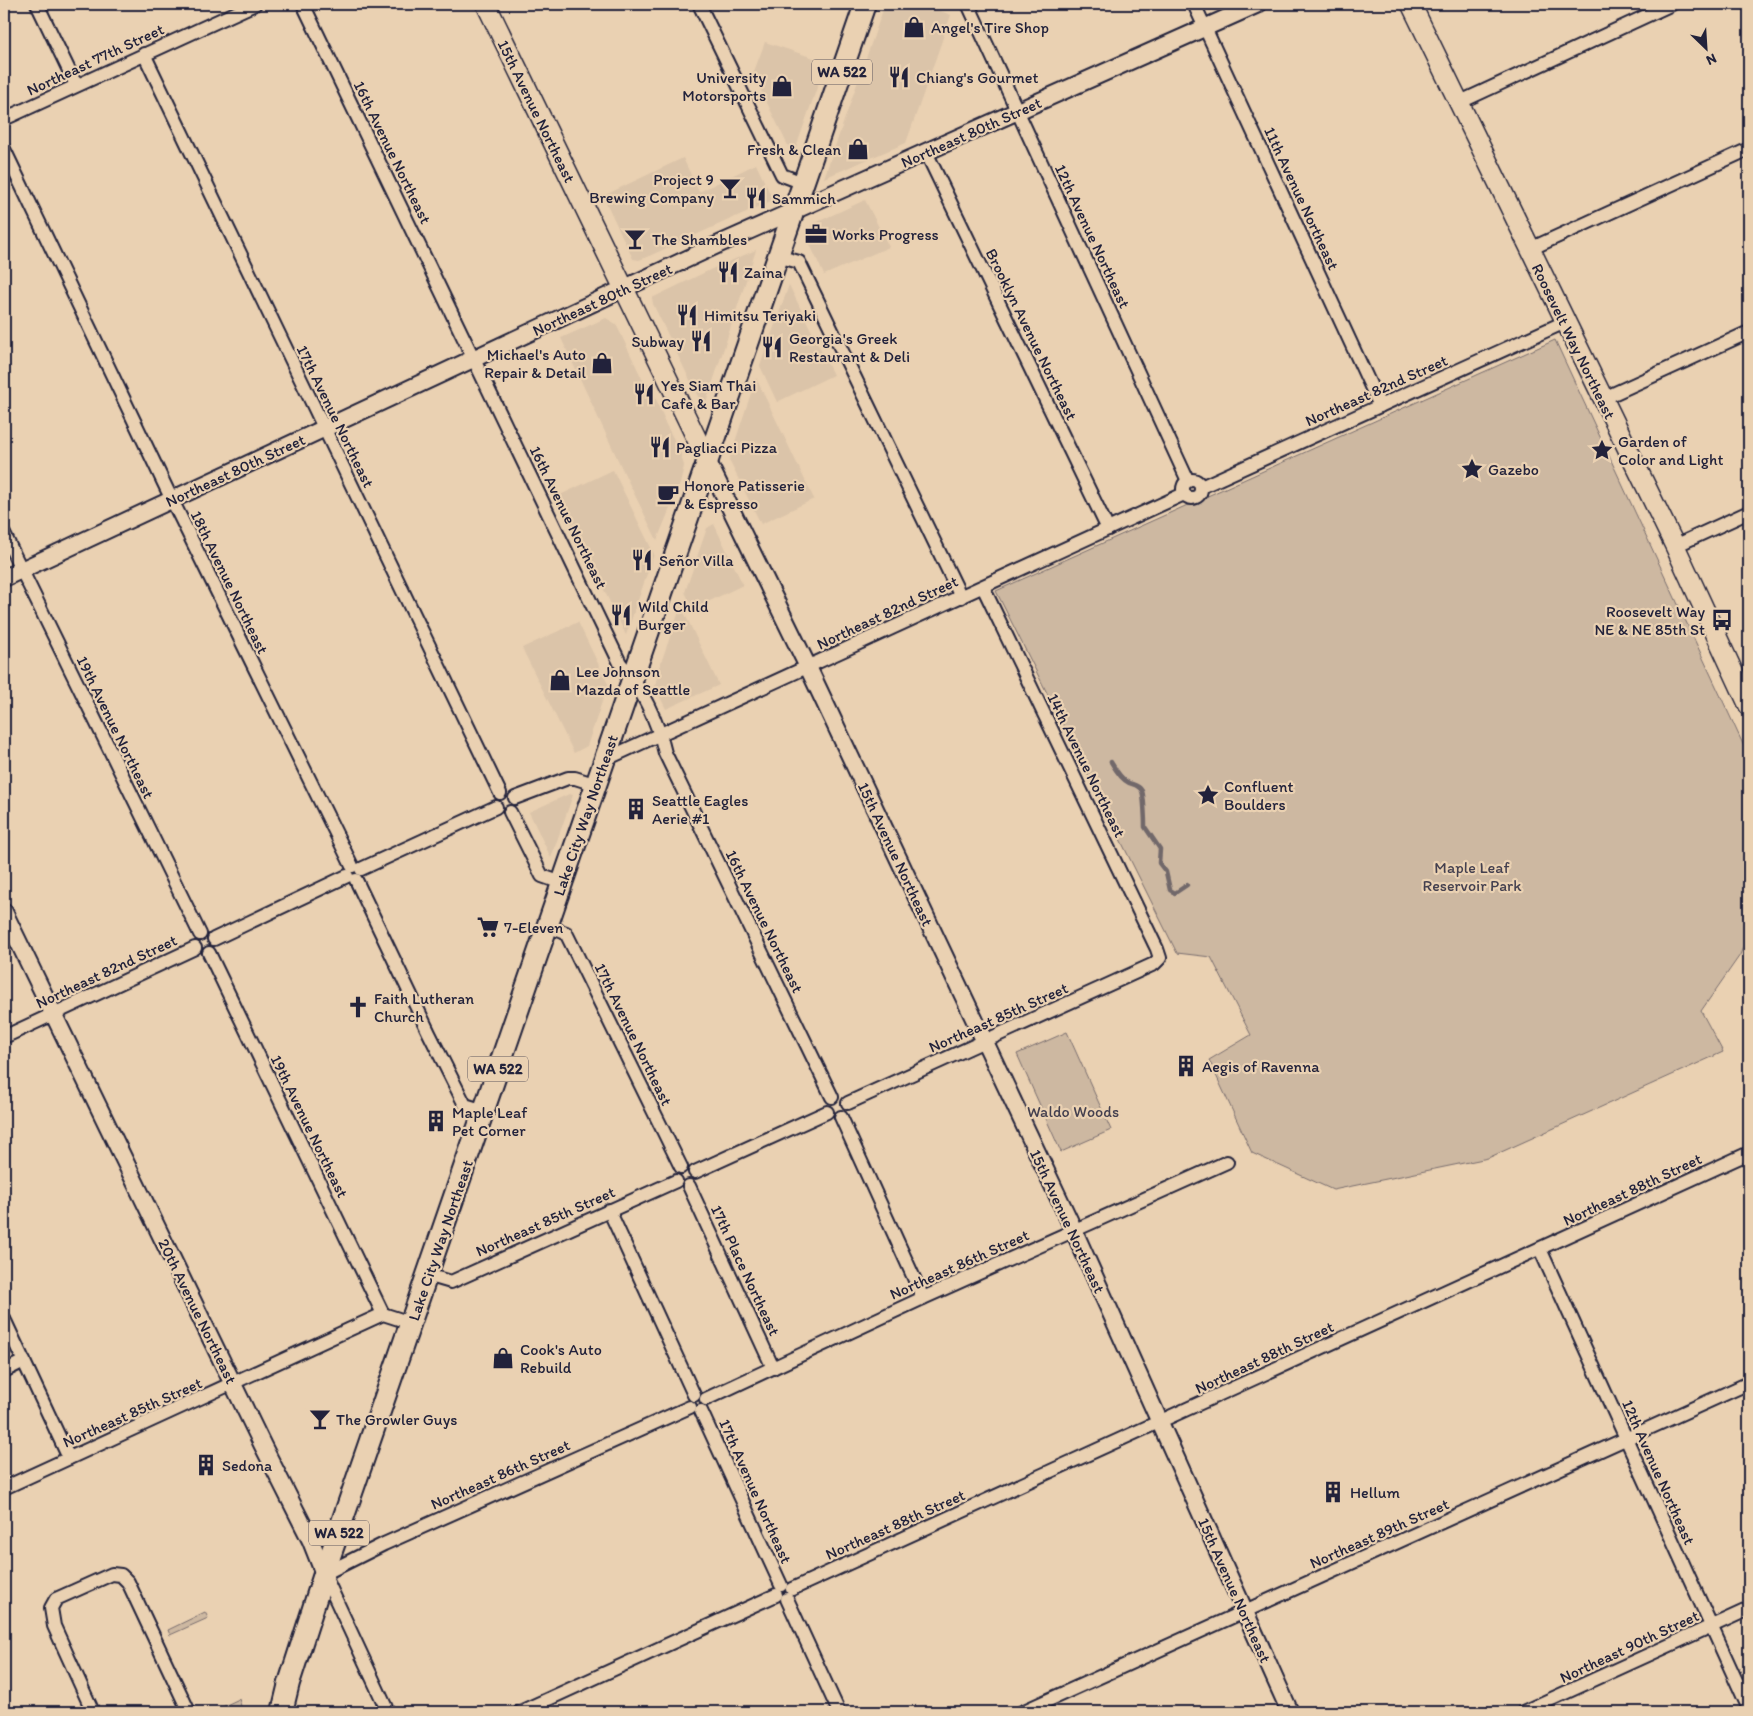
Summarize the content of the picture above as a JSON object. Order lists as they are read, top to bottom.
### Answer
{
  "streets": {
    "main road": [
      "WA 522",
      "15th Avenue Northeast",
      "Roosevelt Way Northeast",
      "Lake City Way Northeast"
    ],
    "street": [
      "Northeast 77th Street",
      "Northeast 80th Street",
      "16th Avenue Northeast",
      "11th Avenue Northeast",
      "12th Avenue Northeast",
      "Brooklyn Avenue Northeast",
      "Northeast 82nd Street",
      "17th Avenue Northeast",
      "18th Avenue Northeast",
      "19th Avenue Northeast",
      "14th Avenue Northeast",
      "Northeast 85th Street",
      "Northeast 88th Street",
      "Northeast 86th Street",
      "17th Place Northeast",
      "20th Avenue Northeast",
      "Northeast 89th Street",
      "Northeast 90th Street"
    ]
  },
  "crossings": [
    ["Northeast 77th Street", "17th Avenue Northeast"],
    ["15th Avenue Northeast", "Northeast 80th Street"],
    ["15th Avenue Northeast", "Northeast 82nd Street"],
    ["15th Avenue Northeast", "Lake City Way Northeast"],
    ["15th Avenue Northeast", "Northeast 85th Street"],
    ["15th Avenue Northeast", "Northeast 88th Street"],
    ["15th Avenue Northeast", "Northeast 86th Street"],
    ["15th Avenue Northeast", "Northeast 89th Street"],
    ["Northeast 80th Street", "16th Avenue Northeast"],
    ["Northeast 80th Street", "11th Avenue Northeast"],
    ["Northeast 80th Street", "12th Avenue Northeast"],
    ["Northeast 80th Street", "Brooklyn Avenue Northeast"],
    ["Northeast 80th Street", "17th Avenue Northeast"],
    ["Northeast 80th Street", "18th Avenue Northeast"],
    ["Northeast 80th Street", "19th Avenue Northeast"],
    ["Northeast 80th Street", "Lake City Way Northeast"],
    ["16th Avenue Northeast", "Northeast 82nd Street"],
    ["16th Avenue Northeast", "Lake City Way Northeast"],
    ["16th Avenue Northeast", "Northeast 85th Street"],
    ["11th Avenue Northeast", "Northeast 82nd Street"],
    ["12th Avenue Northeast", "Northeast 82nd Street"],
    ["12th Avenue Northeast", "Northeast 88th Street"],
    ["12th Avenue Northeast", "Northeast 89th Street"],
    ["12th Avenue Northeast", "Northeast 90th Street"],
    ["Brooklyn Avenue Northeast", "Northeast 82nd Street"],
    ["Roosevelt Way Northeast", "Northeast 82nd Street"],
    ["Northeast 82nd Street", "19th Avenue Northeast"],
    ["Northeast 82nd Street", "14th Avenue Northeast"],
    ["Northeast 82nd Street", "Lake City Way Northeast"],
    ["Northeast 82nd Street", "20th Avenue Northeast"],
    ["17th Avenue Northeast", "Lake City Way Northeast"],
    ["17th Avenue Northeast", "Northeast 85th Street"],
    ["17th Avenue Northeast", "Northeast 88th Street"],
    ["17th Avenue Northeast", "Northeast 86th Street"],
    ["17th Avenue Northeast", "17th Place Northeast"],
    ["18th Avenue Northeast", "Lake City Way Northeast"],
    ["19th Avenue Northeast", "Northeast 85th Street"],
    ["14th Avenue Northeast", "Northeast 85th Street"],
    ["Lake City Way Northeast", "Northeast 85th Street"],
    ["Lake City Way Northeast", "Northeast 86th Street"],
    ["Lake City Way Northeast", "20th Avenue Northeast"],
    ["Northeast 85th Street", "17th Place Northeast"],
    ["Northeast 85th Street", "20th Avenue Northeast"],
    ["Northeast 86th Street", "17th Place Northeast"],
    ["Northeast 86th Street", "20th Avenue Northeast"]
  ],
  "parks": ["Maple Leaf Reservoir Park", "Waldo Woods"],
  "places": {
    "shop": [
      "Angel's Tire Shop",
      "University Motorsports",
      "Fresh & Clean",
      "Michael's Auto Repair & Detail",
      "Lee Johnson Mazda of Seattle",
      "Cook's Auto Rebuild"
    ],
    "restaurant": [
      "Chiang's Gourmet",
      "Sammich",
      "Zaina",
      "Himitsu Teriyaki",
      "Subway",
      "Georgia's Greek Restaurant & Deli",
      "Yes Siam Thai Cafe & Bar",
      "Pagliacci Pizza",
      "Señor Villa",
      "Wild Child Burger"
    ],
    "bar": ["Project 9 Brewing Company", "The Shambles", "The Growler Guys"],
    "office": ["Works Progress"],
    "place": ["Garden of Color and Light", "Gazebo", "Confluent Boulders"],
    "cafe": ["Honore Patisserie & Espresso"],
    "bus stop": ["Roosevelt Way NE & NE 85th St"],
    "building": [
      "Seattle Eagles Aerie #1",
      "Aegis of Ravenna",
      "Maple Leaf Pet Corner",
      "Sedona",
      "Hellum"
    ],
    "supermarket": ["7-Eleven"],
    "church": ["Faith Lutheran Church"]
  },
  "north": "bottom right"
}
